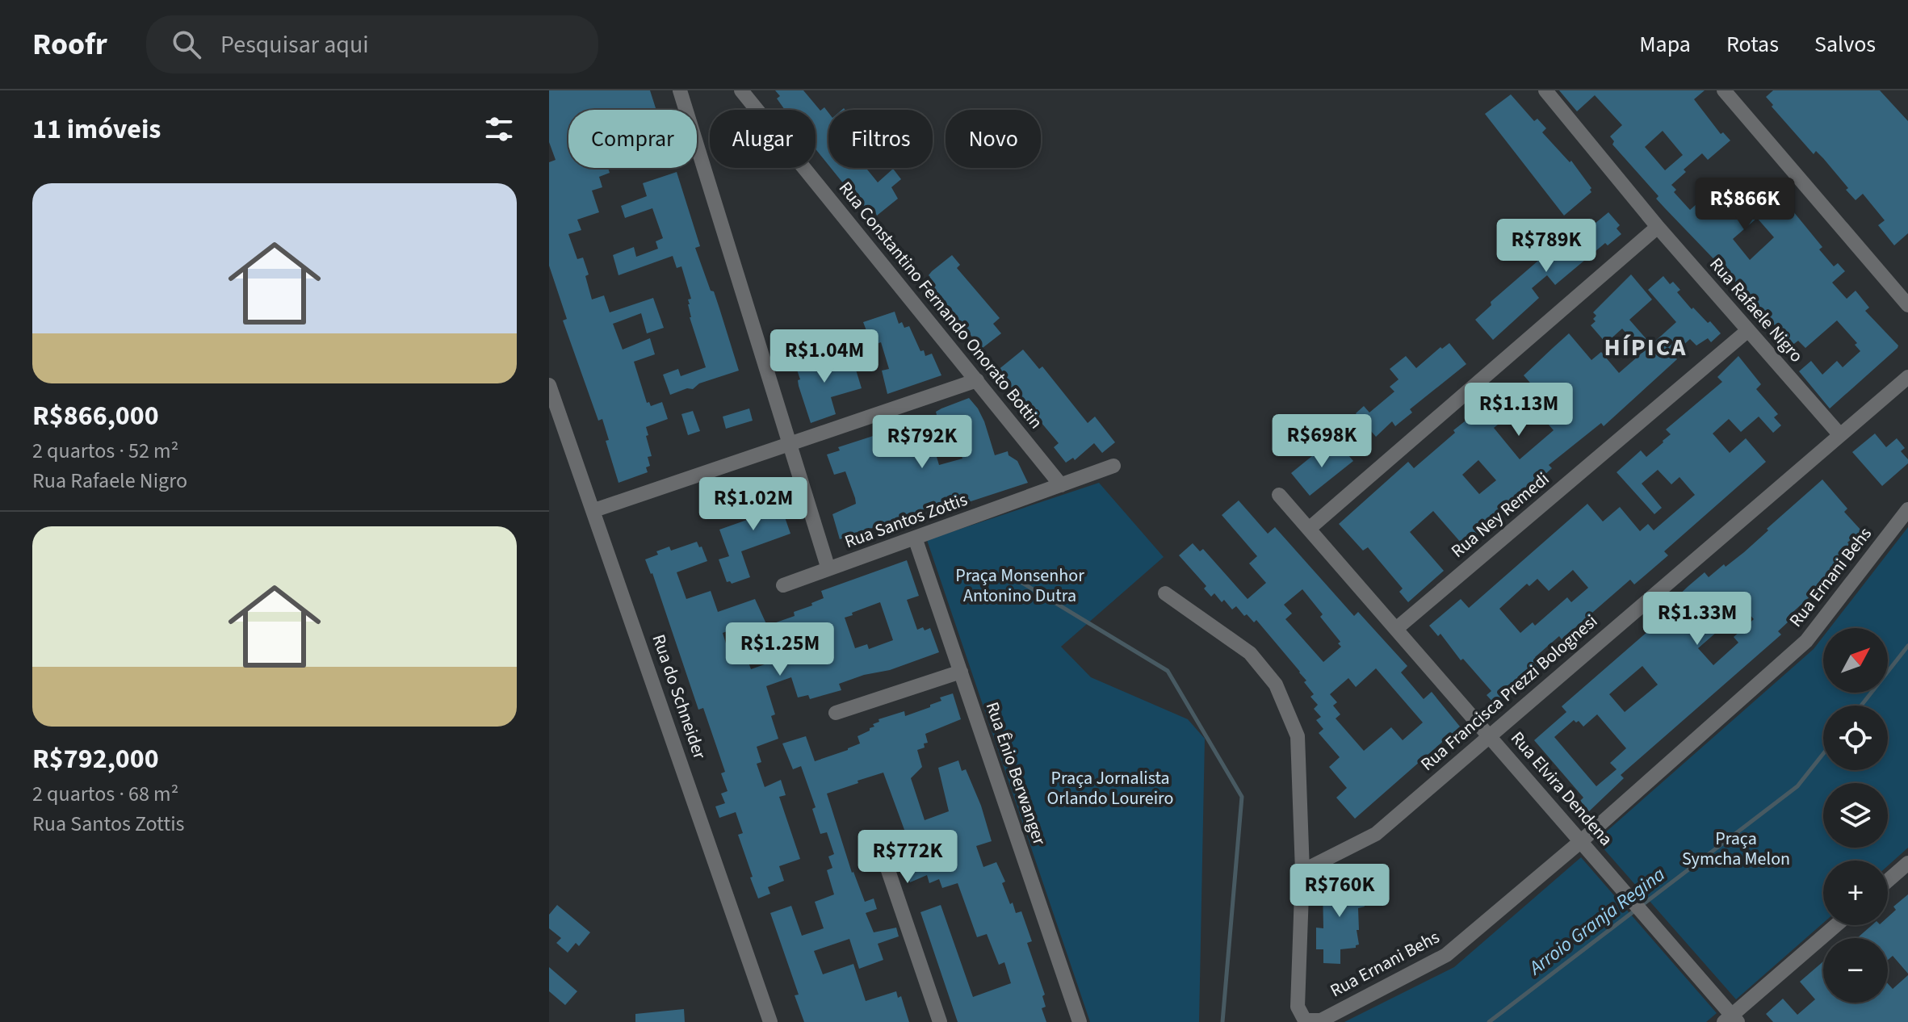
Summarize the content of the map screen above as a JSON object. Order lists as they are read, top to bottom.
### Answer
{
  "streets": {
    "street": [
      "Rua Constantino Fernando Onorato Bottin",
      "Rua Rafaele Nigro",
      "Rua Ney Remedi",
      "Rua Santos Zottis",
      "Rua Ernani Behs",
      "Rua Francisca Prezzi Bolognesi",
      "Rua do Schneider",
      "Rua Ênio Berwanger",
      "Rua Elvira Dendena"
    ]
  },
  "crossings": [
    ["Rua Constantino Fernando Onorato Bottin", "Rua Santos Zottis"],
    ["Rua Rafaele Nigro", "Rua Ney Remedi"],
    ["Rua Rafaele Nigro", "Rua Francisca Prezzi Bolognesi"],
    ["Rua Ney Remedi", "Rua Elvira Dendena"],
    ["Rua Santos Zottis", "Rua Ênio Berwanger"],
    ["Rua Ernani Behs", "Rua Francisca Prezzi Bolognesi"],
    ["Rua Ernani Behs", "Rua Elvira Dendena"],
    ["Rua Francisca Prezzi Bolognesi", "Rua Elvira Dendena"]
  ],
  "districts": ["HÍPICA"],
  "water": ["Arroio Granja Regina"],
  "parks": ["Praça Monsenhor Antonino Dutra", "Praça Jornalista Orlando Loureiro", "Praça Symcha Melon"],
  "north": "top right",
  "page": {
    "header": "Roofr",
    "search": "Pesquisar aqui",
    "nav": ["Mapa", "Rotas", "Salvos"],
    "heading": "11 imóveis",
    "chip": [
      "Comprar",
      "Alugar",
      "Filtros",
      "Novo"
    ],
    "list": [
      {
        "name": "R$866,000",
        "note": "2 quartos · 52 m² · Rua Rafaele Nigro"
      },
      {
        "name": "R$792,000",
        "note": "2 quartos · 68 m² · Rua Santos Zottis"
      }
    ],
    "price": [
      "R$866K",
      "R$789K",
      "R$1.04M",
      "R$1.13M",
      "R$698K",
      "R$792K",
      "R$1.02M",
      "R$1.33M",
      "R$1.25M",
      "R$772K",
      "R$760K"
    ],
    "map_buttons": ["+", "−"]
  }
}
